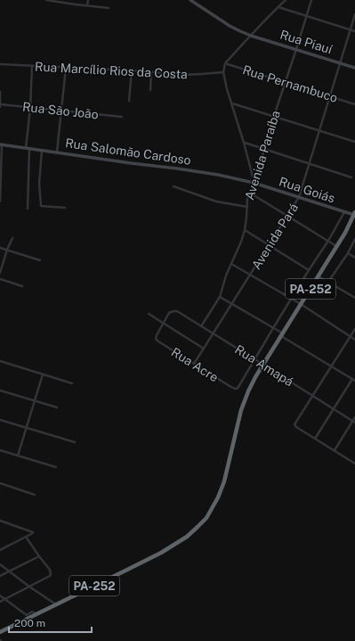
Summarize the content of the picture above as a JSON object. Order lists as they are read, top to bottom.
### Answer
{
  "streets": {
    "highway": ["PA-252"],
    "street": [
      "Rua Piauí",
      "Rua Marcílio Rios da Costa",
      "Rua Pernambuco",
      "Rua São João",
      "Rua Salomão Cardoso",
      "Avenida Paraíba",
      "Rua Goiás",
      "Avenida Pará",
      "Rua Acre",
      "Rua Amapá"
    ]
  },
  "crossings": [
    ["Rua Piauí", "Avenida Paraíba"],
    ["Rua Piauí", "Avenida Pará"],
    ["Rua Pernambuco", "Avenida Paraíba"],
    ["Rua Pernambuco", "Avenida Pará"],
    ["Rua Salomão Cardoso", "Avenida Paraíba"],
    ["Rua Salomão Cardoso", "Rua Goiás"],
    ["Avenida Paraíba", "Rua Goiás"],
    ["Avenida Paraíba", "Rua Amapá"],
    ["Rua Goiás", "Avenida Pará"],
    ["Rua Goiás", "PA-252"],
    ["Avenida Pará", "Rua Acre"],
    ["Avenida Pará", "Rua Amapá"],
    ["PA-252", "Rua Amapá"],
    ["Rua Acre", "Rua Amapá"]
  ],
  "scale_bar": "200 m"
}
